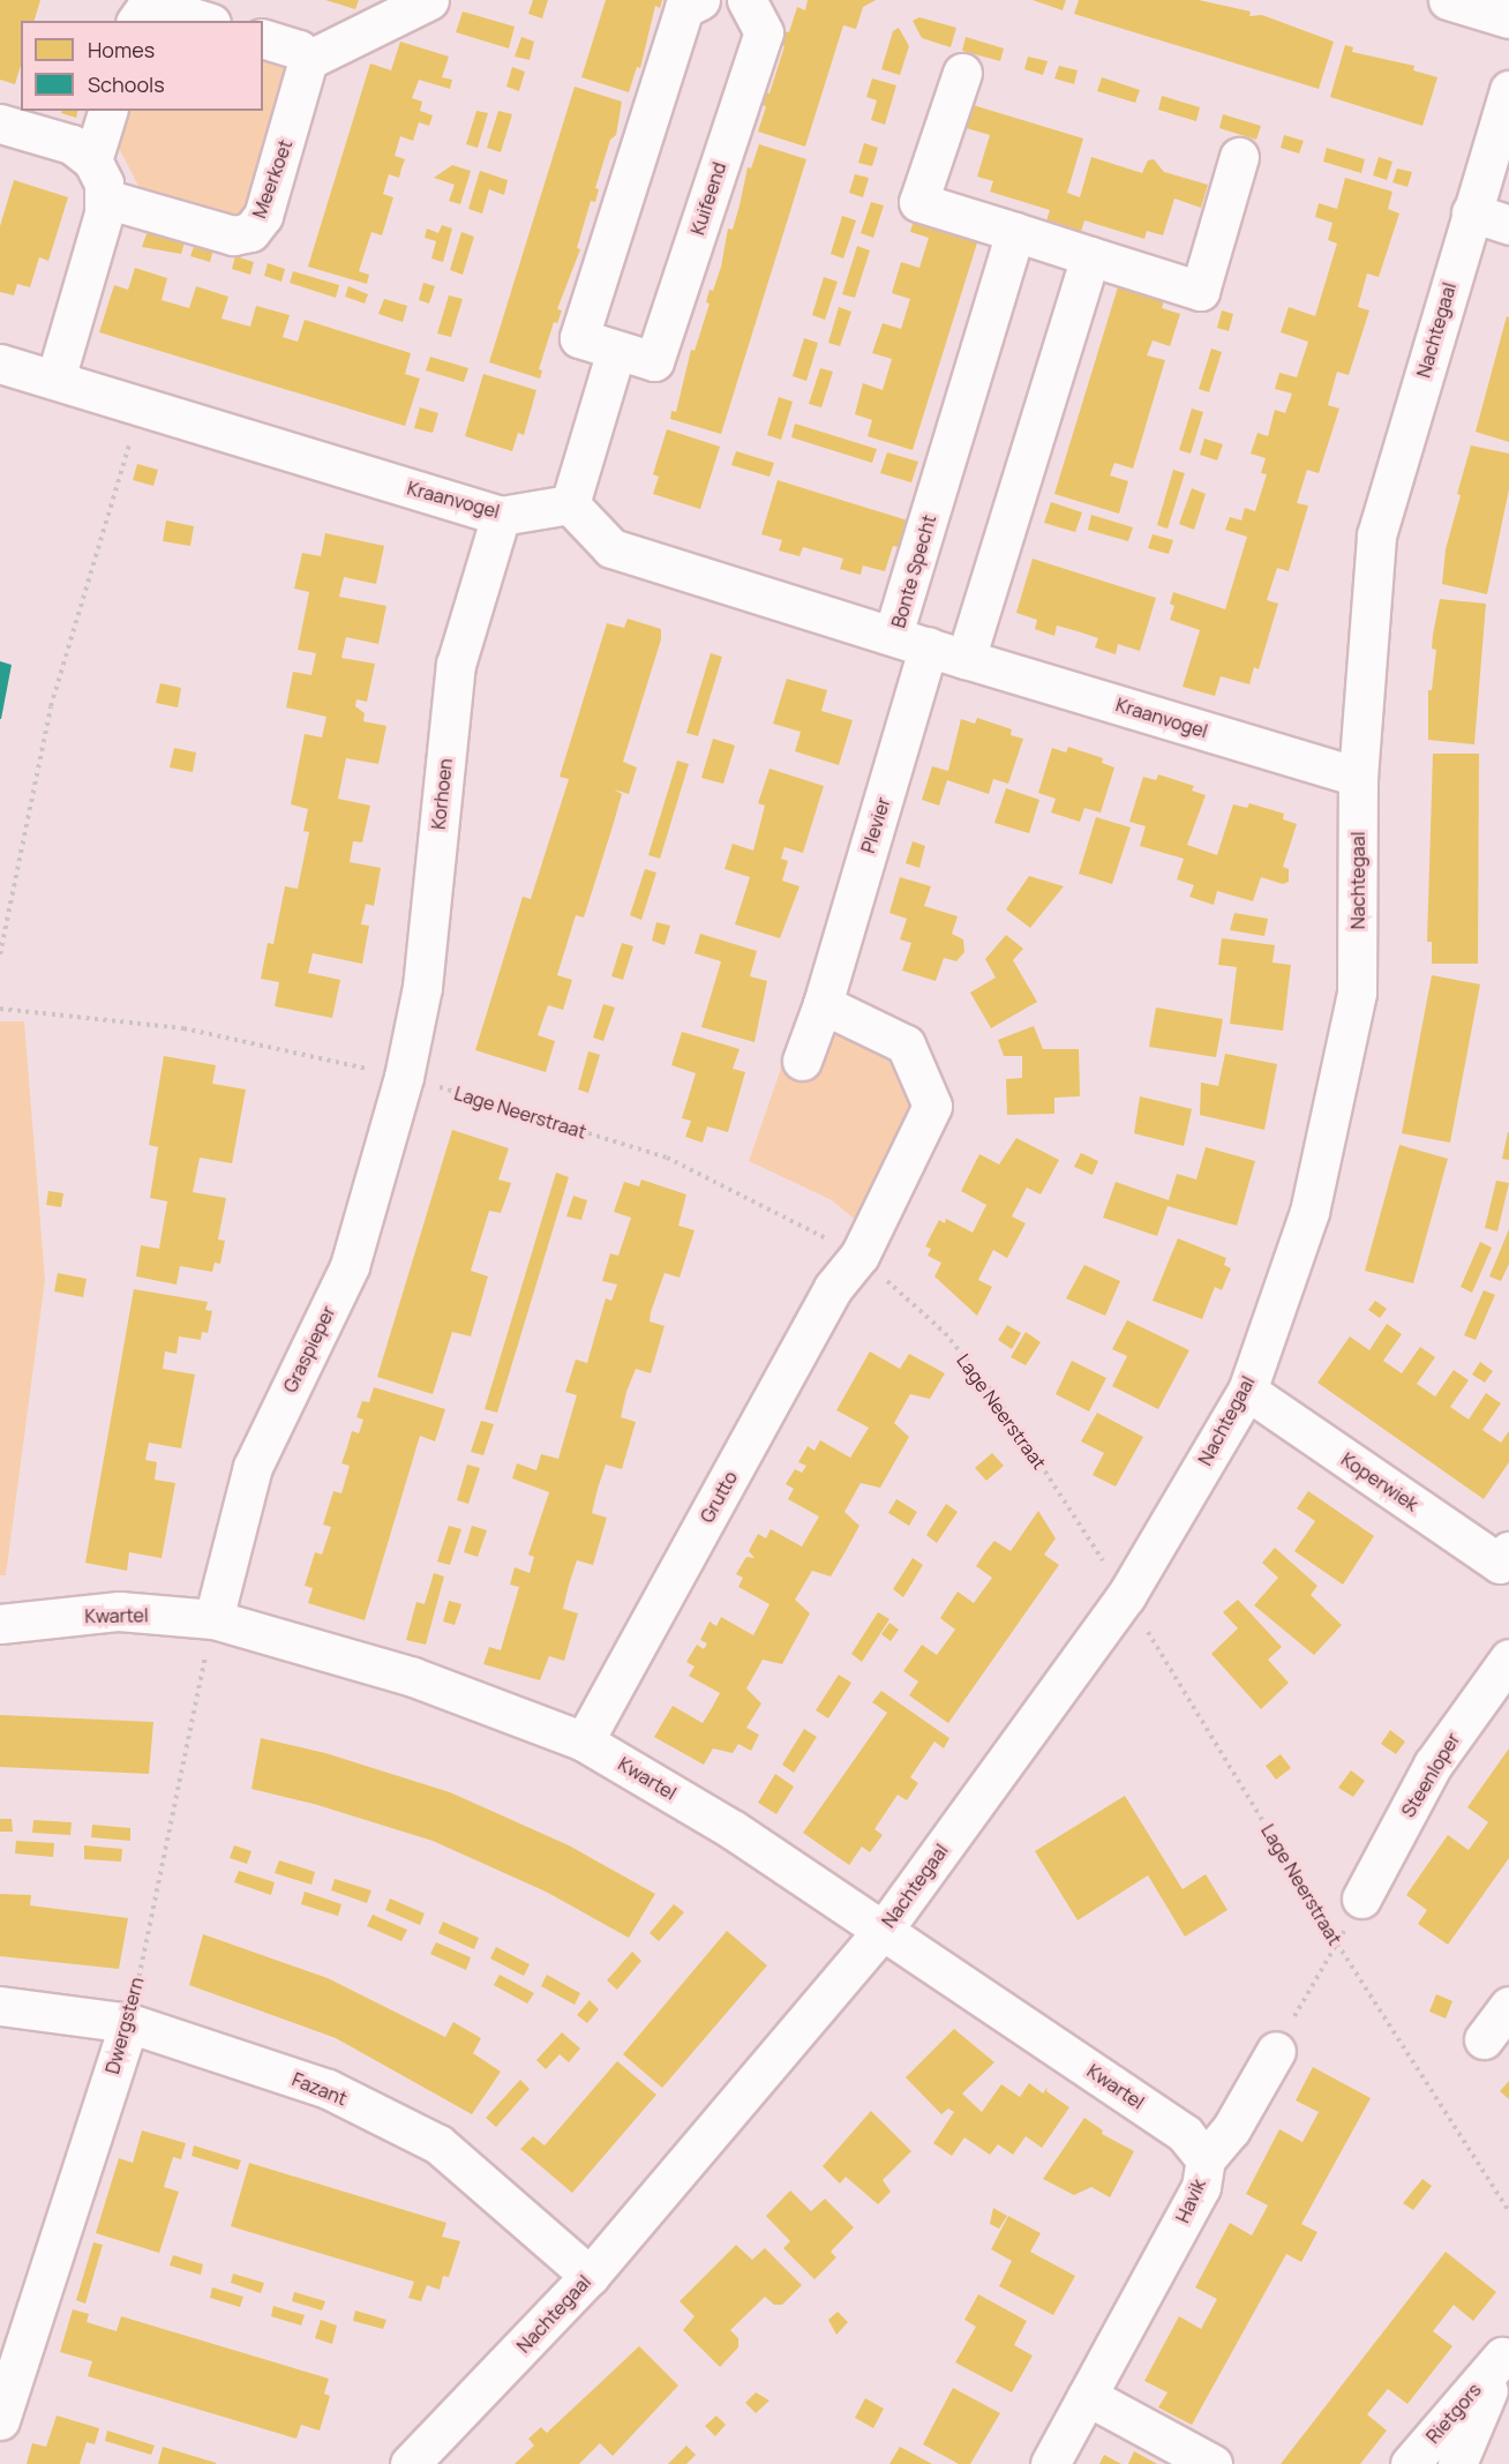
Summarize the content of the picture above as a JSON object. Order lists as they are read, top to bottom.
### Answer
{
  "streets": {
    "street": [
      "Meerkoet",
      "Kuifeend",
      "Nachtegaal",
      "Kraanvogel",
      "Bonte Specht",
      "Korhoen",
      "Plevier",
      "Graspieper",
      "Koperwiek",
      "Grutto",
      "Kwartel",
      "Steenloper",
      "Dwergstern",
      "Fazant",
      "Havik",
      "Rietgors"
    ],
    "path": ["Lage Neerstraat"]
  },
  "crossings": [
    ["Nachtegaal", "Kraanvogel"],
    ["Nachtegaal", "Lage Neerstraat"],
    ["Nachtegaal", "Koperwiek"],
    ["Nachtegaal", "Kwartel"],
    ["Nachtegaal", "Fazant"],
    ["Kraanvogel", "Bonte Specht"],
    ["Kraanvogel", "Korhoen"],
    ["Bonte Specht", "Plevier"],
    ["Korhoen", "Lage Neerstraat"],
    ["Korhoen", "Graspieper"],
    ["Lage Neerstraat", "Graspieper"],
    ["Lage Neerstraat", "Grutto"],
    ["Graspieper", "Kwartel"],
    ["Graspieper", "Dwergstern"],
    ["Grutto", "Kwartel"],
    ["Kwartel", "Dwergstern"],
    ["Kwartel", "Havik"],
    ["Dwergstern", "Fazant"]
  ],
  "legend": ["Homes", "Schools"]
}
